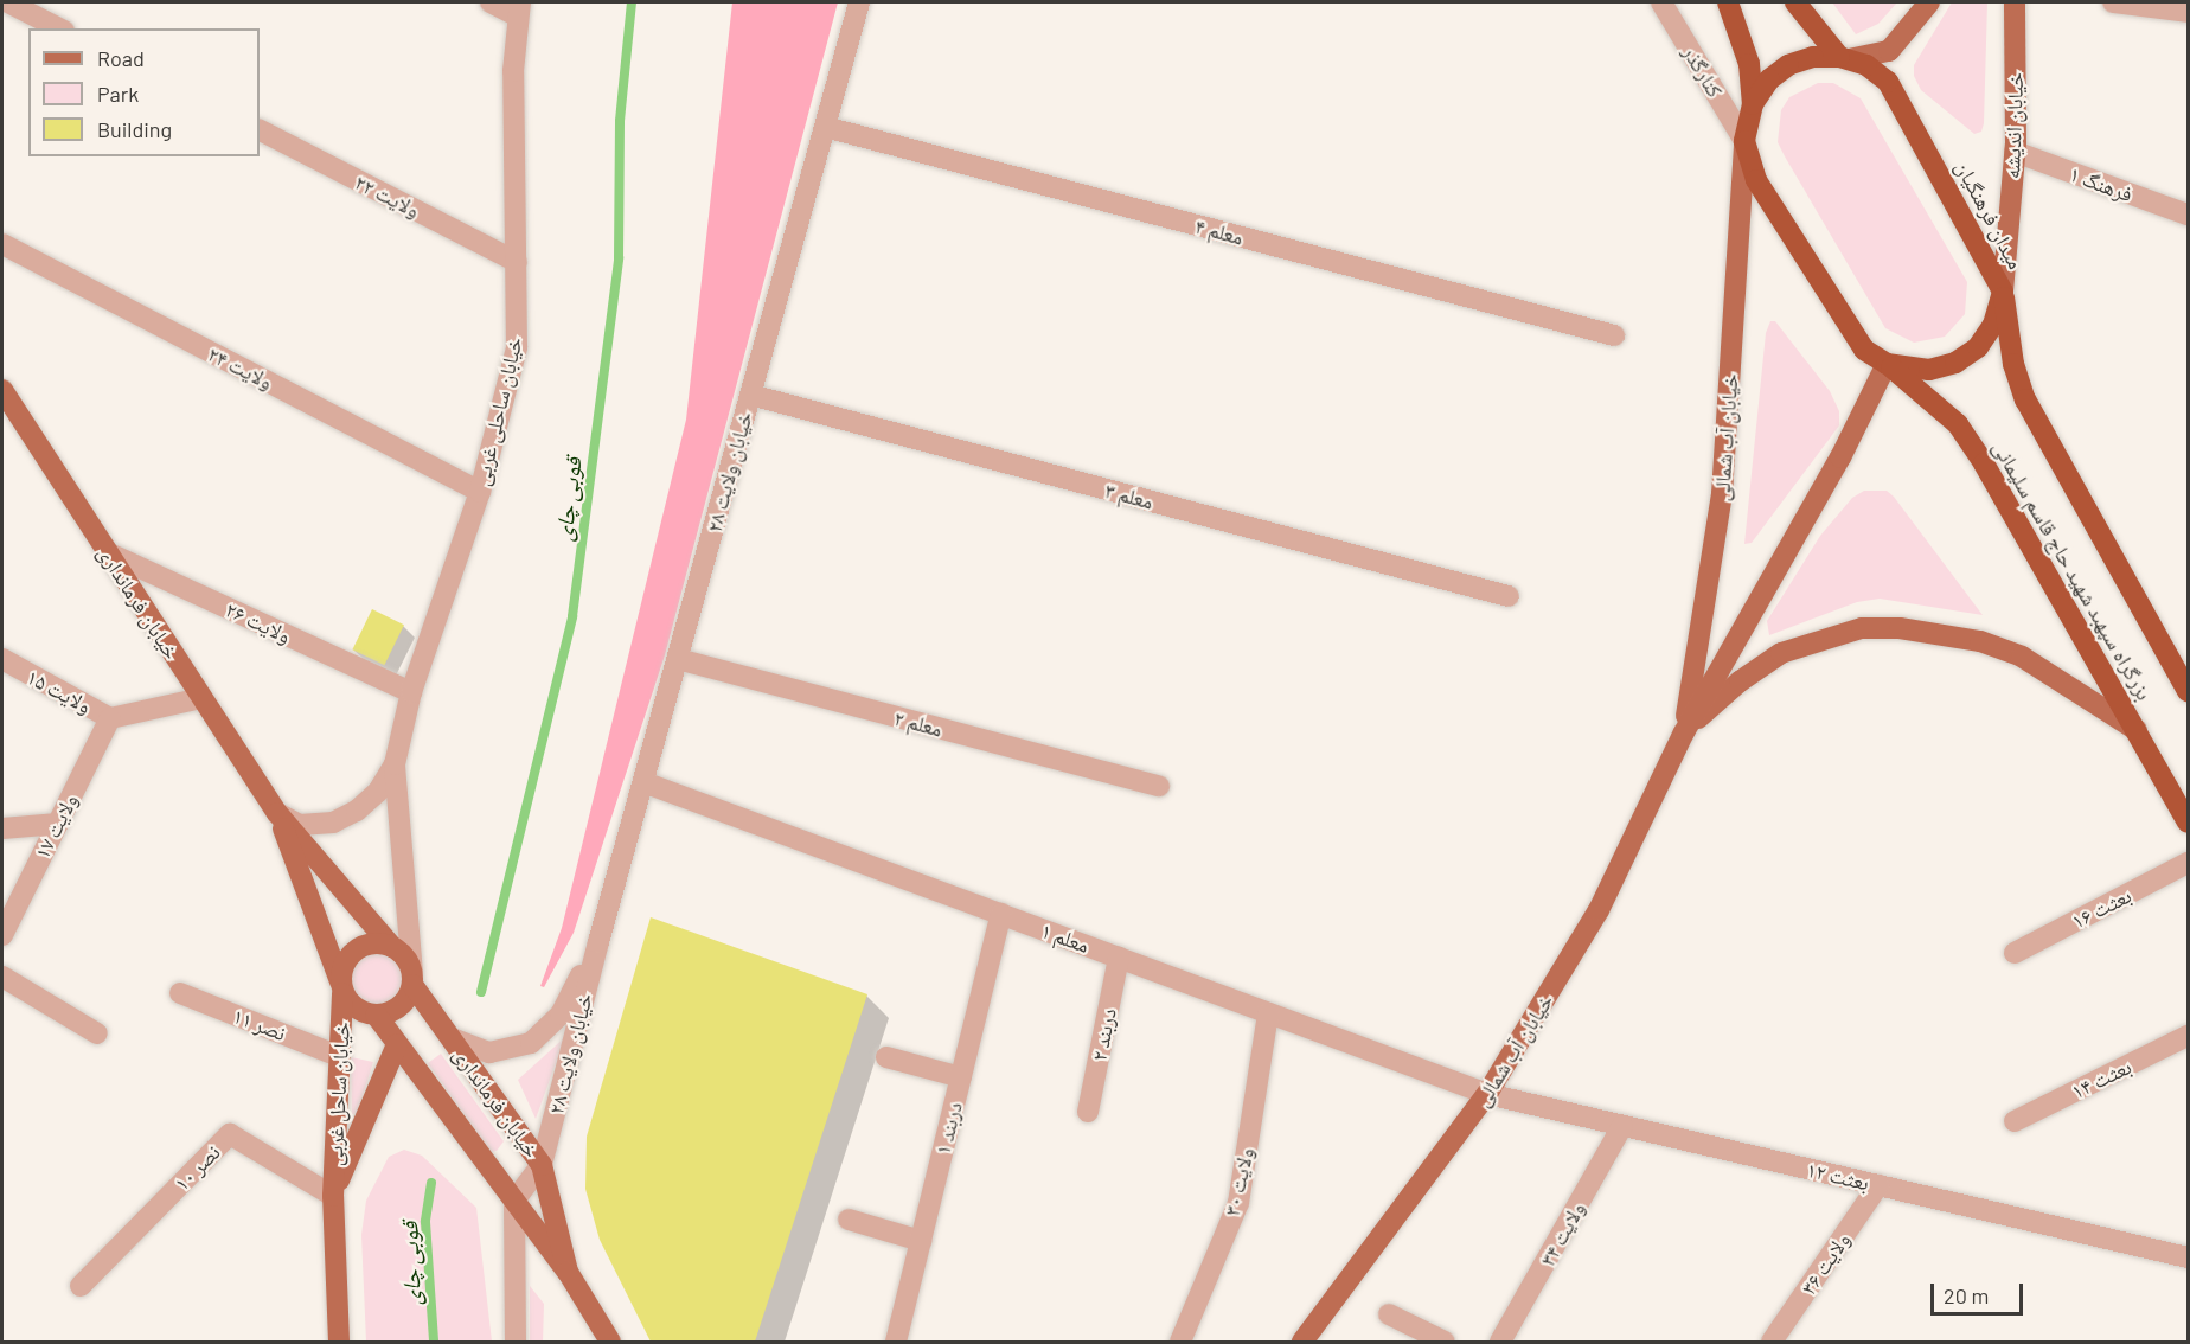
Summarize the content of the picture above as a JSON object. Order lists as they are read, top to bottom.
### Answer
{
  "streets": {
    "highway": ["میدان فرهنگیان", "بزرگراه سپهبد شهید حاج قاسم سلیمانی"],
    "main road": [
      "خیابان اندیشه",
      "خیابان آب شمالی",
      "خیابان فرمانداری",
      "خیابان ساحل غربی"
    ],
    "street": [
      "کنارگذر",
      "فرهنگ ۱",
      "ولایت ۲۲",
      "معلم ۴",
      "ولایت ۲۴",
      "خیابان ساحلی غربی",
      "خیابان ولایت ۲۸",
      "معلم ۳",
      "ولایت ۲۶",
      "ولایت ۱۵",
      "معلم ۲",
      "ولایت ۱۷",
      "بعثت ۱۶",
      "معلم ۱",
      "نصر ۱۱",
      "دربند ۲",
      "بعثت ۱۴",
      "دربند ۱",
      "نصر ۱۰",
      "بعثت ۱۲",
      "ولایت ۳۰",
      "ولایت ۳۴",
      "ولایت ۳۶"
    ]
  },
  "crossings": [
    ["کنارگذر", "خیابان آب شمالی"],
    ["خیابان اندیشه", "فرهنگ ۱"],
    ["خیابان اندیشه", "میدان فرهنگیان"],
    ["خیابان اندیشه", "بزرگراه سپهبد شهید حاج قاسم سلیمانی"],
    ["ولایت ۲۲", "خیابان ساحلی غربی"],
    ["میدان فرهنگیان", "خیابان آب شمالی"],
    ["میدان فرهنگیان", "بزرگراه سپهبد شهید حاج قاسم سلیمانی"],
    ["معلم ۴", "خیابان ولایت ۲۸"],
    ["ولایت ۲۴", "خیابان ساحلی غربی"],
    ["خیابان ساحلی غربی", "خیابان فرمانداری"],
    ["خیابان ساحلی غربی", "ولایت ۲۶"],
    ["خیابان ساحلی غربی", "خیابان ساحل غربی"],
    ["خیابان آب شمالی", "بزرگراه سپهبد شهید حاج قاسم سلیمانی"],
    ["خیابان آب شمالی", "معلم ۱"],
    ["خیابان آب شمالی", "بعثت ۱۲"],
    ["خیابان ولایت ۲۸", "معلم ۳"],
    ["خیابان ولایت ۲۸", "خیابان فرمانداری"],
    ["خیابان ولایت ۲۸", "معلم ۲"],
    ["خیابان ولایت ۲۸", "معلم ۱"],
    ["خیابان فرمانداری", "ولایت ۲۶"],
    ["خیابان فرمانداری", "ولایت ۱۵"],
    ["خیابان فرمانداری", "خیابان ساحل غربی"],
    ["ولایت ۱۵", "ولایت ۱۷"],
    ["معلم ۱", "دربند ۲"],
    ["معلم ۱", "دربند ۱"],
    ["معلم ۱", "بعثت ۱۲"],
    ["معلم ۱", "ولایت ۳۰"],
    ["نصر ۱۱", "خیابان ساحل غربی"],
    ["خیابان ساحل غربی", "نصر ۱۰"],
    ["بعثت ۱۲", "ولایت ۳۴"],
    ["بعثت ۱۲", "ولایت ۳۶"]
  ],
  "water": ["قوبی چای"],
  "legend": ["Road", "Park", "Building"],
  "scale_bar": "20 m"
}
